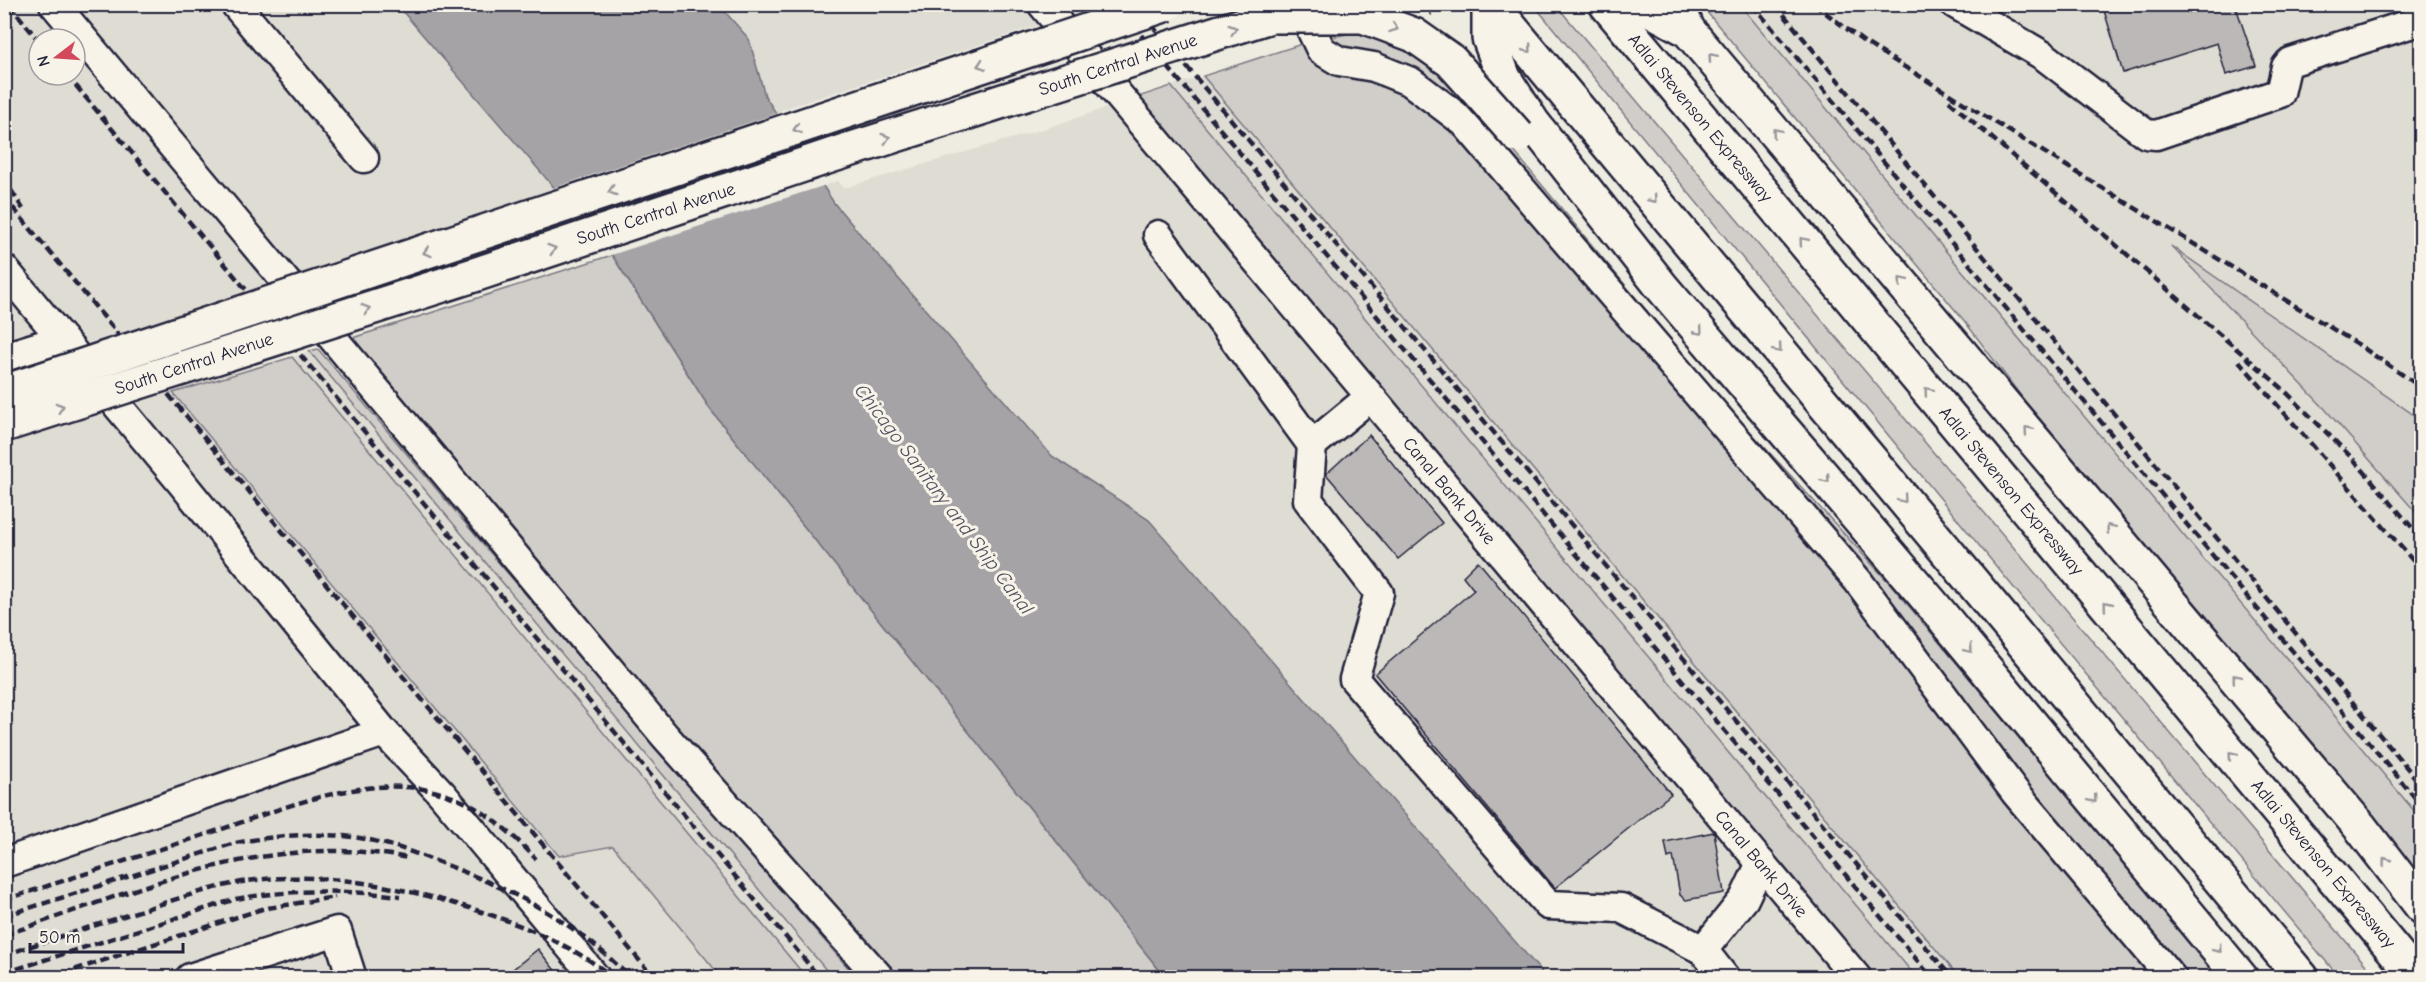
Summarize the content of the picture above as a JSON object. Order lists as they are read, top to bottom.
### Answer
{
  "streets": {
    "main road": ["South Central Avenue", "Adlai Stevenson Expressway"],
    "lane": ["Canal Bank Drive"]
  },
  "water": ["Chicago Sanitary and Ship Canal"],
  "scale_bar": "50 m",
  "north": "left"
}
